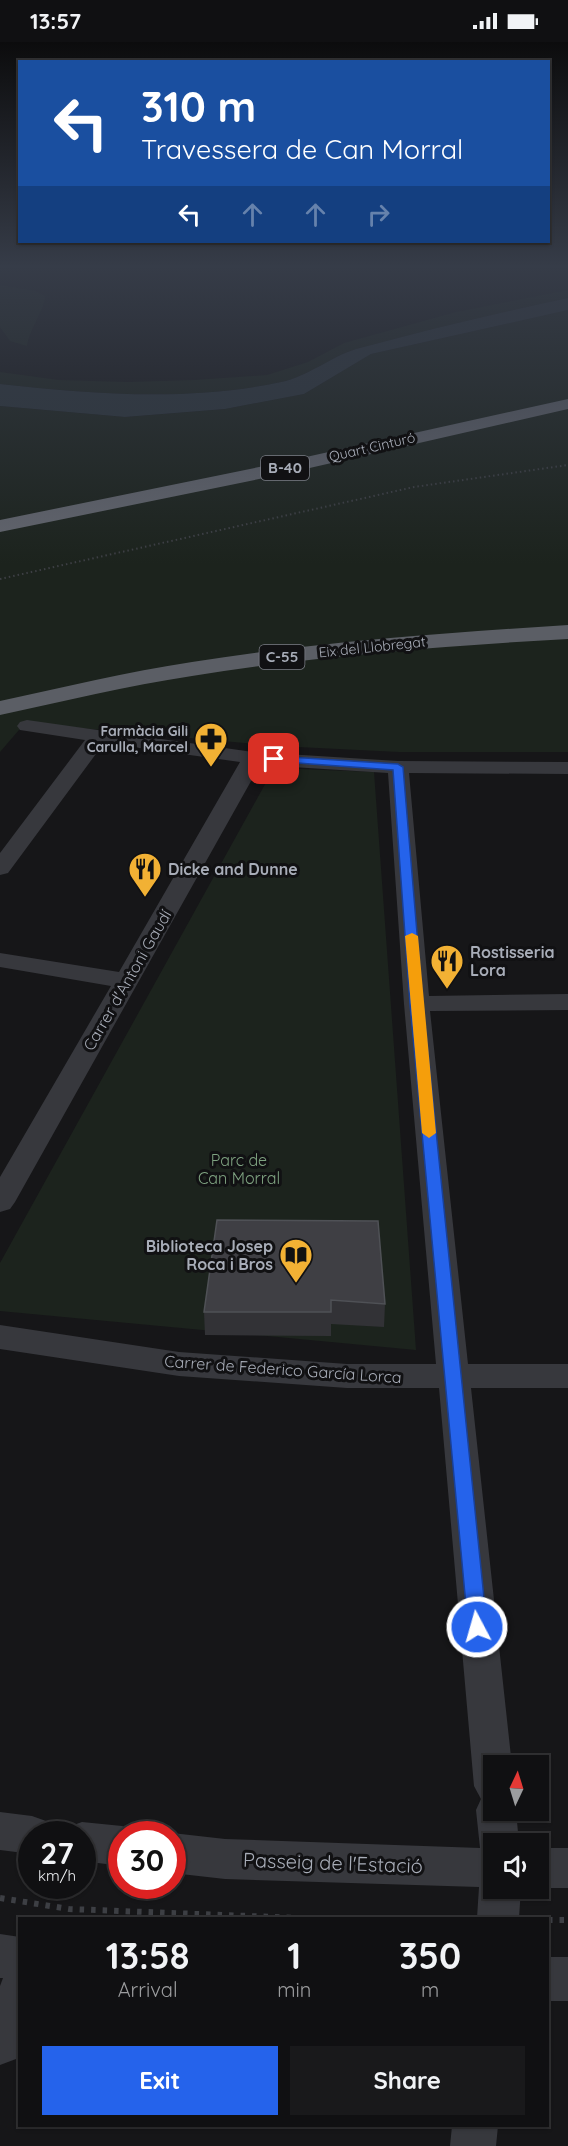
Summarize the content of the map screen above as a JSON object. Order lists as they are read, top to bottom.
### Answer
{
  "streets": {
    "highway": [
      "Quart Cinturó",
      "B-40",
      "Eix del Llobregat",
      "C-55"
    ],
    "street": ["Carrer d'Antoni Gaudí", "Carrer de Federico García Lorca", "Passeig de l'Estació"]
  },
  "parks": ["Parc de Can Morral"],
  "places": {
    "pharmacy": ["Farmàcia Gili Carulla, Marcel"],
    "restaurant": ["Dicke and Dunne", "Rostisseria Lora"],
    "library": ["Biblioteca Josep Roca i Bros"]
  },
  "north": "top",
  "page": {
    "status": "13:57",
    "turn": ["310 m", "Travessera de Can Morral"],
    "speed": "27 km/h",
    "limit": "30",
    "eta": [
      "13:58",
      "Arrival",
      "1",
      "min",
      "350",
      "m"
    ],
    "buttons": ["Exit", "Share"]
  }
}
